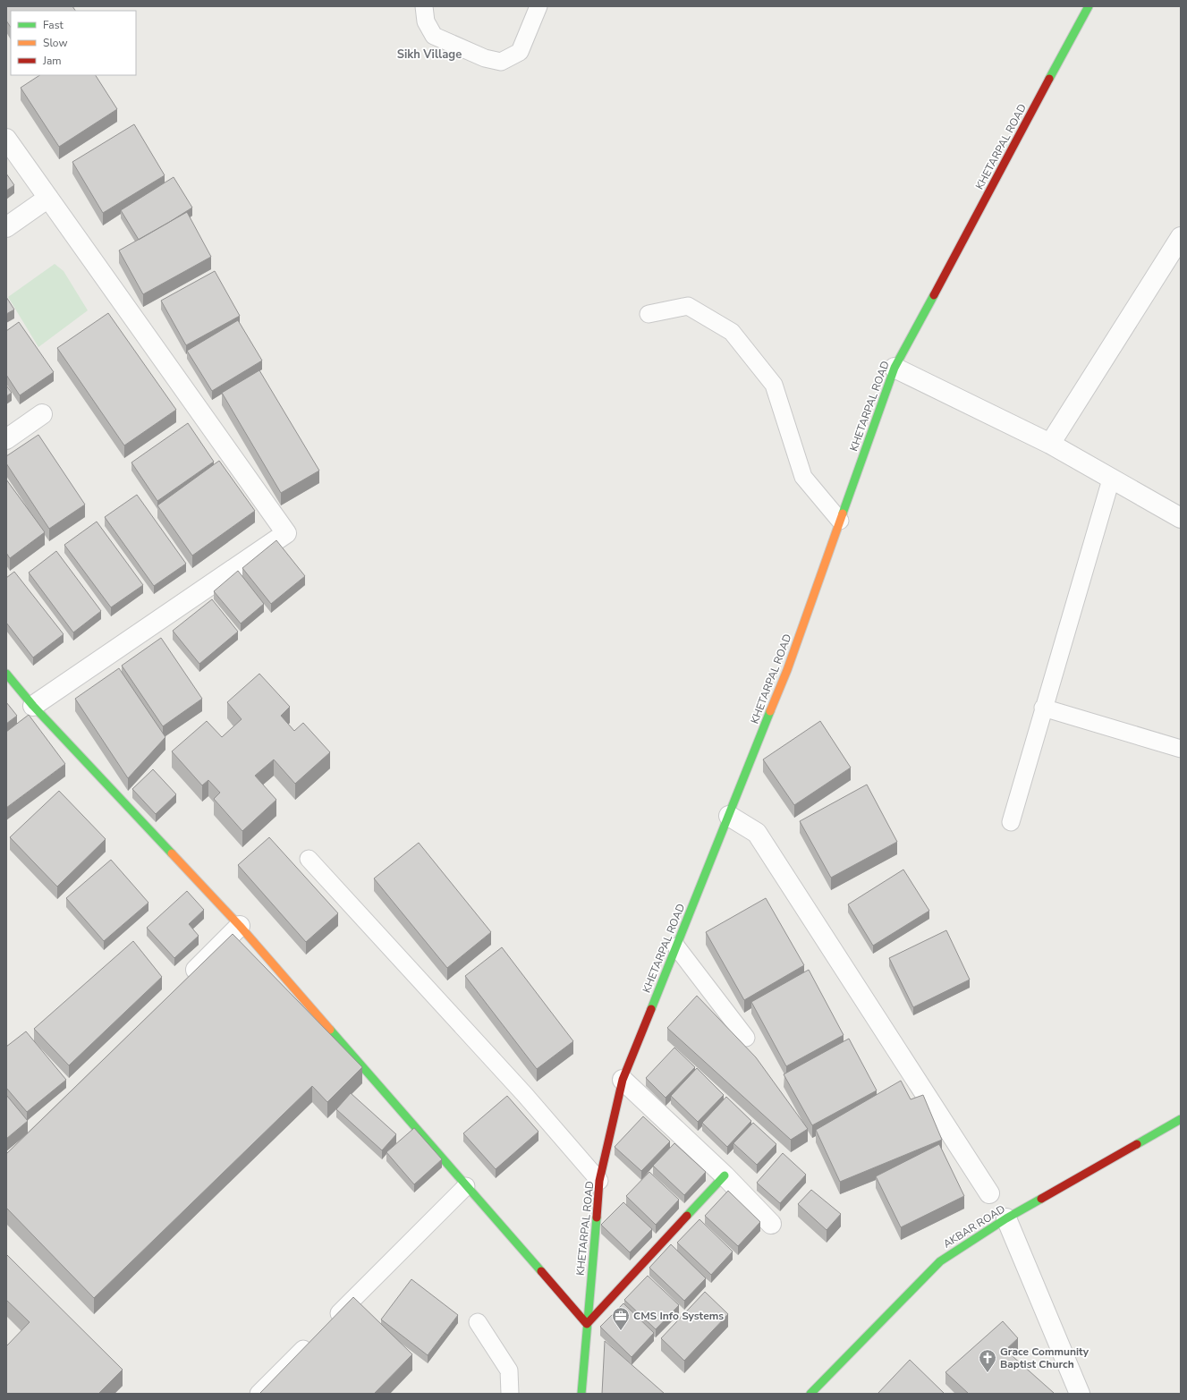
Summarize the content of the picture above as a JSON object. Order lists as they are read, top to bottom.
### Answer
{
  "streets": {
    "street": ["KHETARPAL ROAD", "AKBAR ROAD"]
  },
  "districts": ["Sikh Village"],
  "places": {
    "office": ["CMS Info Systems"],
    "church": ["Grace Community Baptist Church"]
  },
  "legend": ["Fast", "Slow", "Jam"]
}
